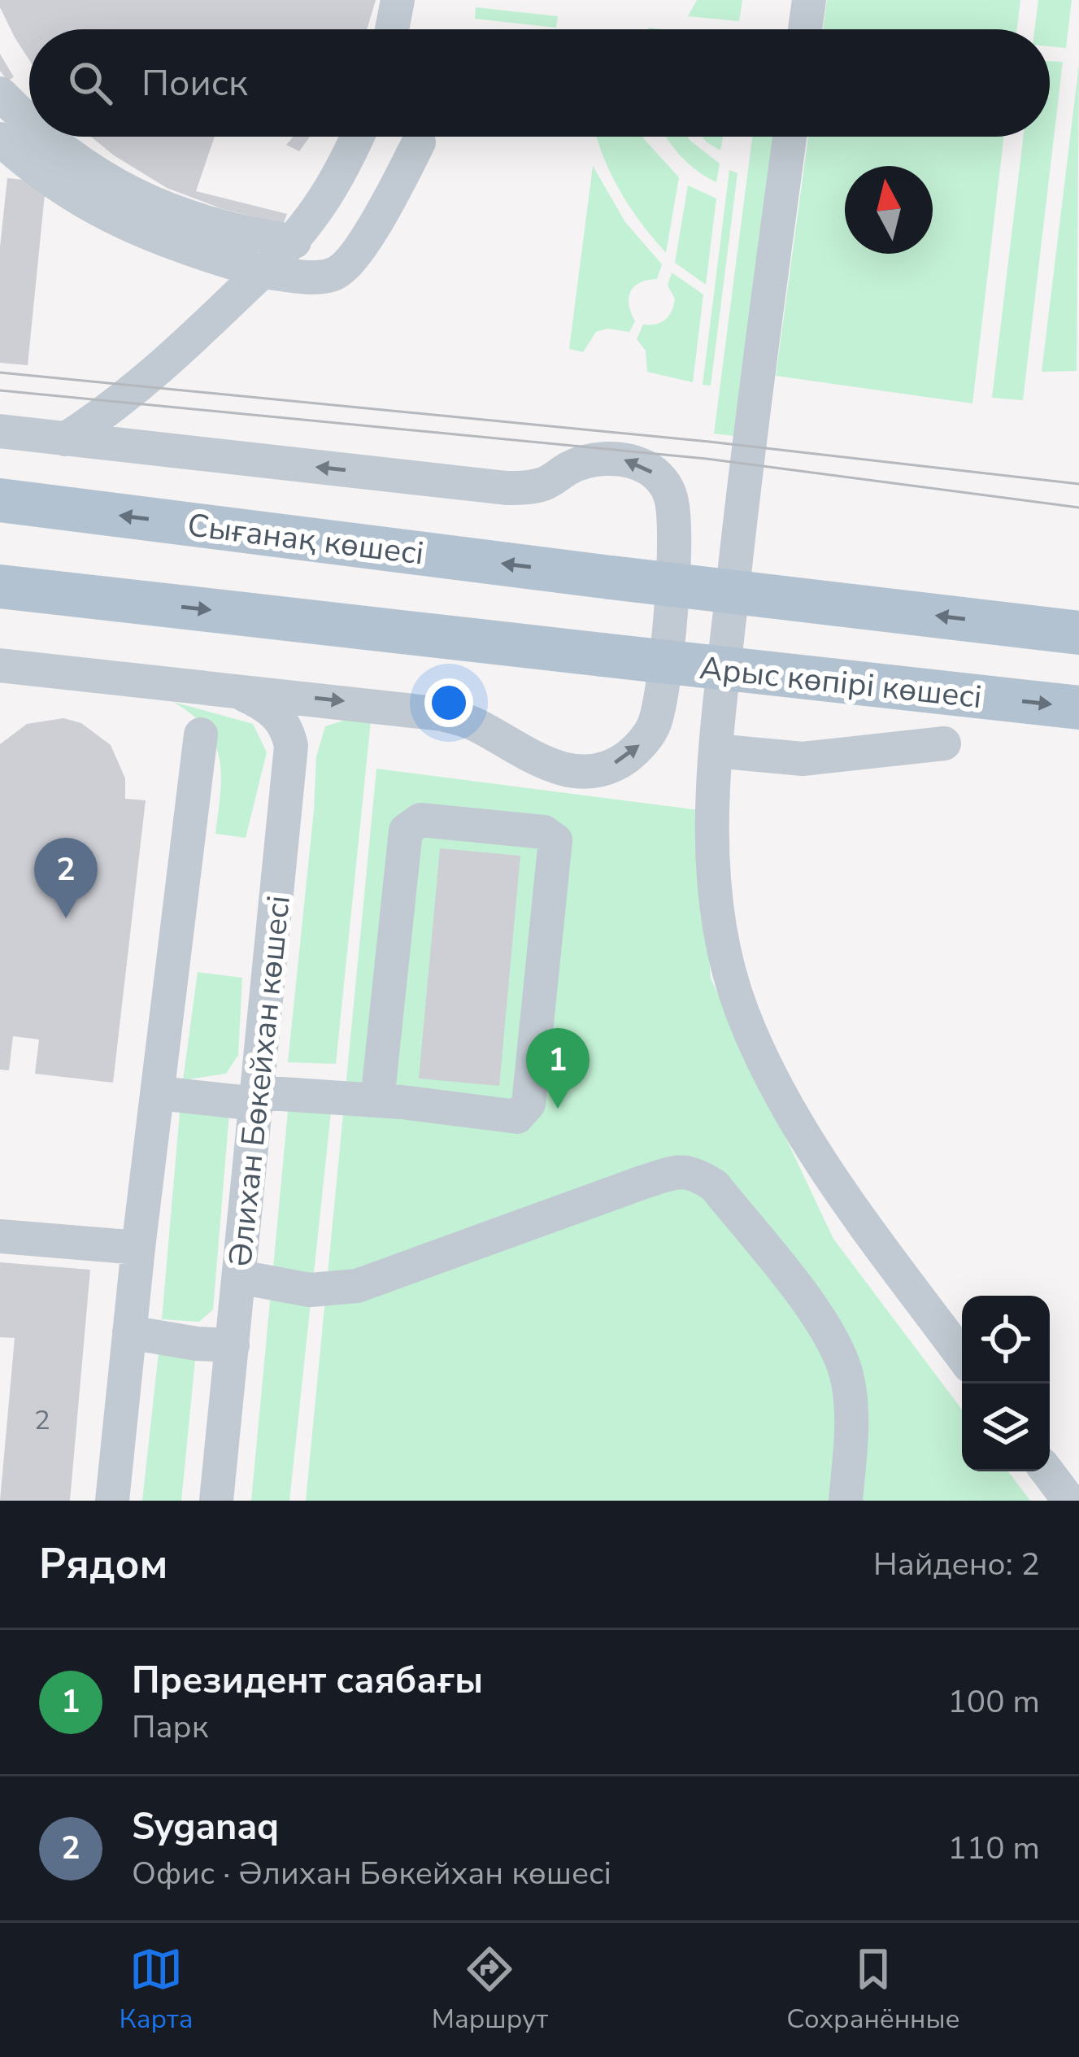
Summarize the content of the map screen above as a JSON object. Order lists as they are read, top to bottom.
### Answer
{
  "streets": {
    "main road": ["Сығанақ көшесі", "Арыс көпірі көшесі"],
    "street": ["Әлихан Бөкейхан көшесі"]
  },
  "one_way": ["Сығанақ көшесі", "Арыс көпірі көшесі"],
  "house_numbers": ["2"],
  "north": "top",
  "page": {
    "search": "Поиск",
    "pins": ["2", "1"],
    "heading": ["Рядом", "Найдено: 2"],
    "list": [
      {
        "mark": "1",
        "name": "Президент саябағы",
        "note": "Парк",
        "value": "100 m"
      },
      {
        "mark": "2",
        "name": "Syganaq",
        "note": "Офис · Әлихан Бөкейхан көшесі",
        "value": "110 m"
      }
    ],
    "nav": ["Карта", "Маршрут", "Сохранённые"]
  }
}
